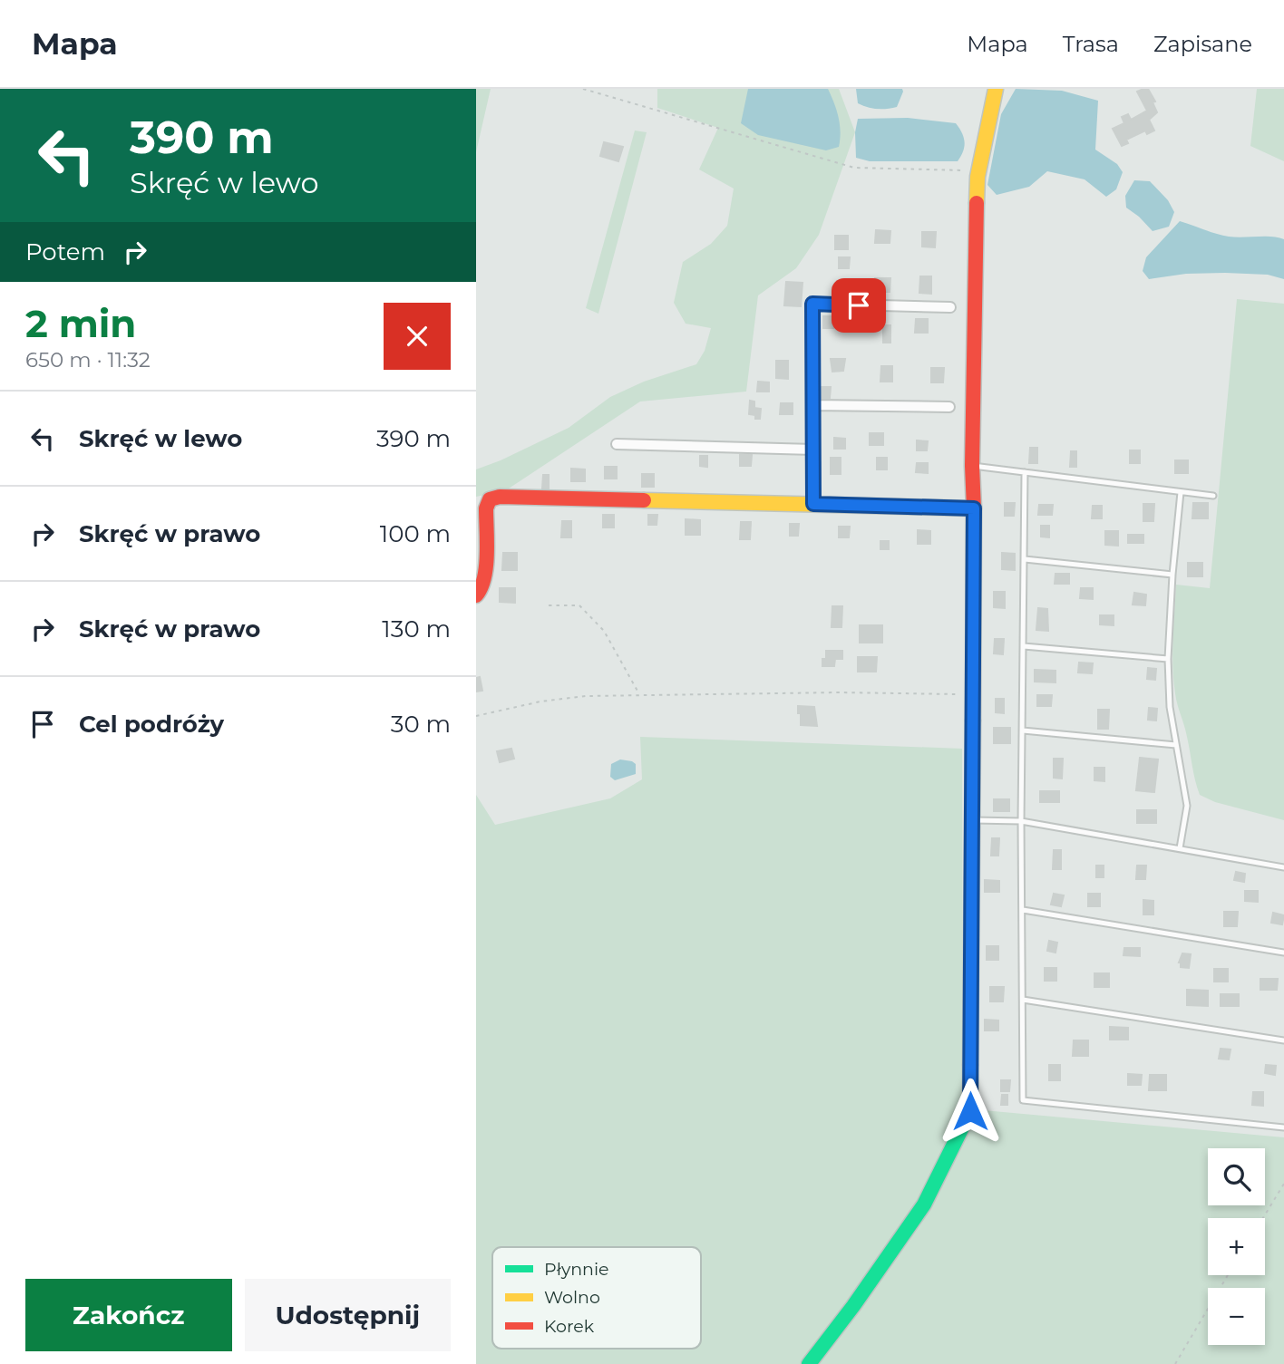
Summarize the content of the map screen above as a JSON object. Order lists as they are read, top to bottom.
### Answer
{
  "legend": ["Płynnie", "Wolno", "Korek"],
  "page": {
    "header": "Mapa",
    "nav": ["Mapa", "Trasa", "Zapisane"],
    "turn": ["390 m", "Skręć w lewo"],
    "then": "Potem",
    "heading": ["2 min", "650 m · 11:32"],
    "list": [
      {
        "name": "Skręć w lewo",
        "value": "390 m"
      },
      {
        "name": "Skręć w prawo",
        "value": "100 m"
      },
      {
        "name": "Skręć w prawo",
        "value": "130 m"
      },
      {
        "name": "Cel podróży",
        "value": "30 m"
      }
    ],
    "map_buttons": ["+", "−"],
    "buttons": ["Zakończ", "Udostępnij"]
  }
}
